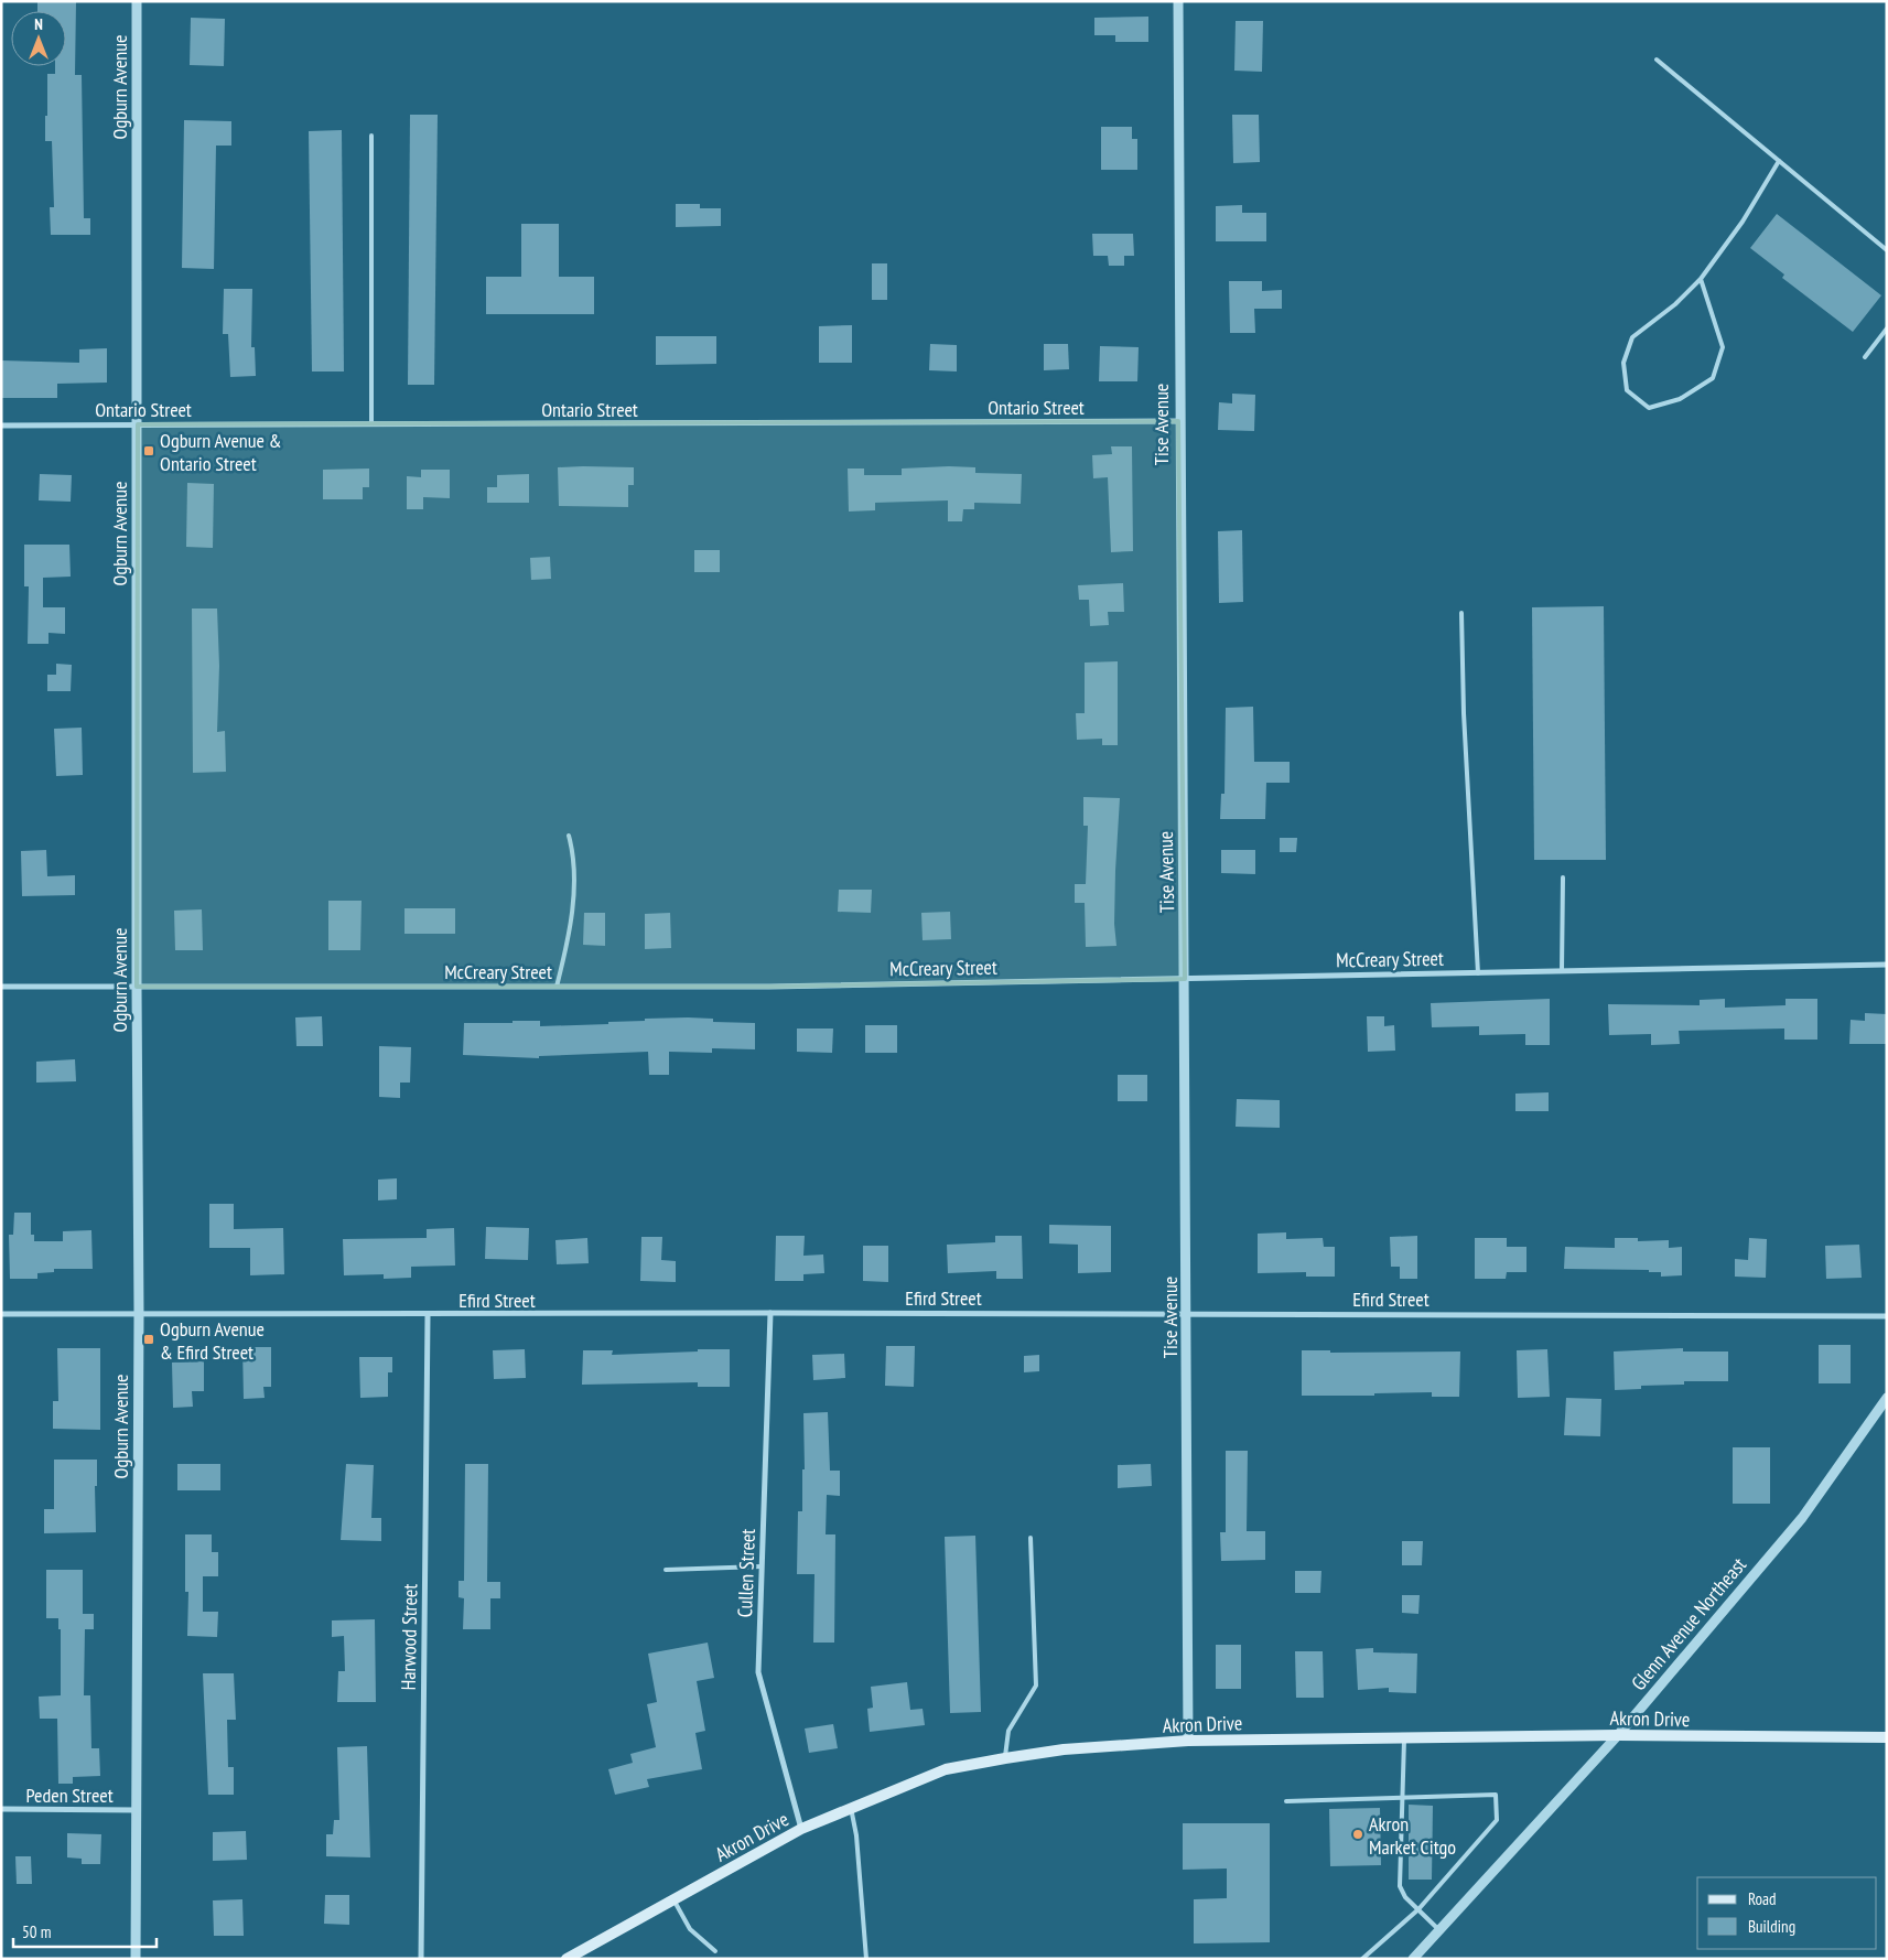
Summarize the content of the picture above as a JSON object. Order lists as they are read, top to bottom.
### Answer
{
  "streets": {
    "main road": ["Akron Drive"],
    "street": [
      "Ogburn Avenue",
      "Ontario Street",
      "Tise Avenue",
      "McCreary Street",
      "Efird Street",
      "Cullen Street",
      "Glenn Avenue Northeast",
      "Harwood Street",
      "Peden Street"
    ]
  },
  "crossings": [
    ["Ogburn Avenue", "Ontario Street"],
    ["Ogburn Avenue", "McCreary Street"],
    ["Ogburn Avenue", "Efird Street"],
    ["Ogburn Avenue", "Peden Street"],
    ["Ontario Street", "Tise Avenue"],
    ["Tise Avenue", "McCreary Street"],
    ["Tise Avenue", "Efird Street"],
    ["Tise Avenue", "Akron Drive"],
    ["Efird Street", "Cullen Street"],
    ["Efird Street", "Harwood Street"],
    ["Cullen Street", "Akron Drive"],
    ["Glenn Avenue Northeast", "Akron Drive"]
  ],
  "places": {
    "transit": ["Ogburn Avenue & Ontario Street", "Ogburn Avenue & Efird Street"],
    "other": ["Akron Market Citgo"]
  },
  "legend": ["Road", "Building"],
  "scale_bar": "50 m",
  "north": "top"
}
